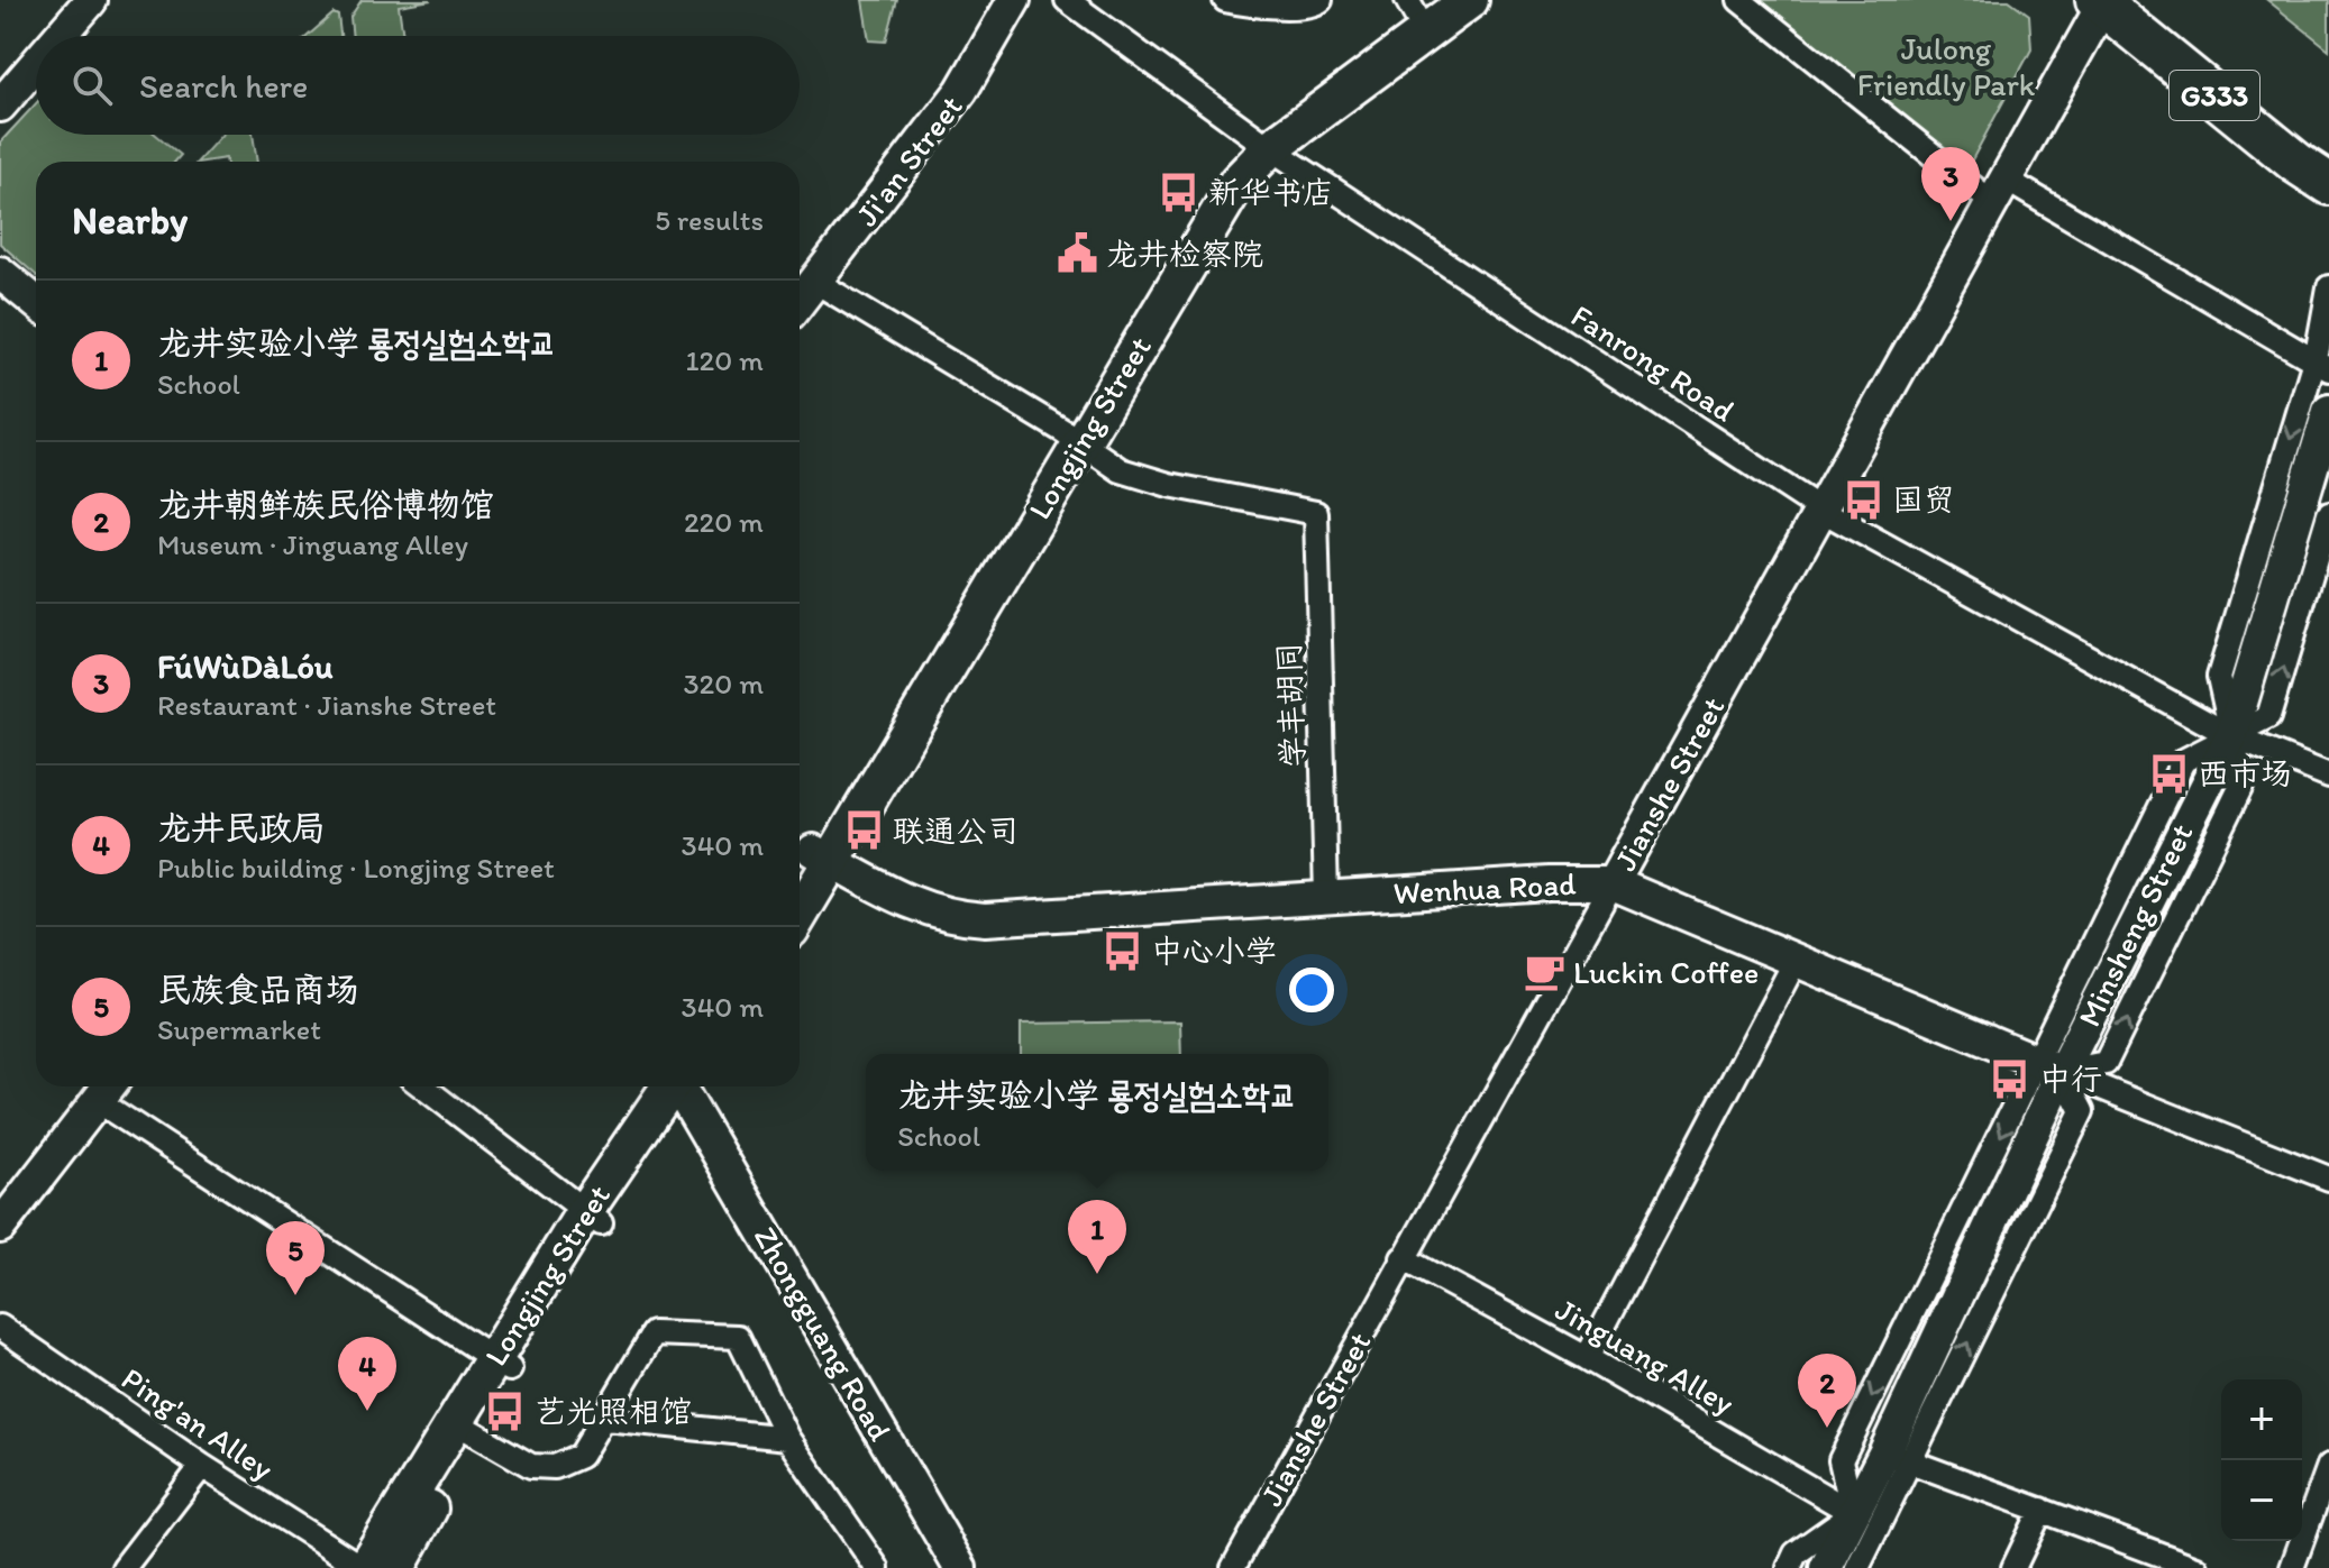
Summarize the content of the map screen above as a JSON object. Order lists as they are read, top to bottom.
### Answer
{
  "streets": {
    "highway": ["G333"],
    "main road": ["Longjing Street"],
    "street": [
      "Ji'an Street",
      "Fanrong Road",
      "学丰胡同",
      "Jianshe Street",
      "Wenhua Road",
      "Minsheng Street",
      "Zhongguang Road",
      "Jinguang Alley",
      "Ping'an Alley"
    ]
  },
  "crossings": [
    ["G333", "Jianshe Street"],
    ["Fanrong Road", "Longjing Street"],
    ["Fanrong Road", "Jianshe Street"],
    ["Fanrong Road", "Minsheng Street"],
    ["Longjing Street", "学丰胡同"],
    ["Longjing Street", "Wenhua Road"],
    ["Longjing Street", "Ping'an Alley"],
    ["学丰胡同", "Wenhua Road"],
    ["Jianshe Street", "Wenhua Road"],
    ["Jianshe Street", "Jinguang Alley"],
    ["Wenhua Road", "Minsheng Street"],
    ["Minsheng Street", "Jinguang Alley"]
  ],
  "parks": ["Julong Friendly Park"],
  "places": {
    "bus stop": [
      "新华书店",
      "国贸",
      "西市场",
      "联通公司",
      "中心小学",
      "中行",
      "艺光照相馆"
    ],
    "public building": ["龙井检察院"],
    "cafe": ["Luckin Coffee"]
  },
  "page": {
    "search": "Search here",
    "pins": [
      "3",
      "1",
      "5",
      "4",
      "2"
    ],
    "heading": ["Nearby", "5 results"],
    "list": [
      {
        "mark": "1",
        "name": "龙井实验小学 룡정실험소학교",
        "note": "School",
        "value": "120 m"
      },
      {
        "mark": "2",
        "name": "龙井朝鲜族民俗博物馆",
        "note": "Museum · Jinguang Alley",
        "value": "220 m"
      },
      {
        "mark": "3",
        "name": "FúWùDàLóu",
        "note": "Restaurant · Jianshe Street",
        "value": "320 m"
      },
      {
        "mark": "4",
        "name": "龙井民政局",
        "note": "Public building · Longjing Street",
        "value": "340 m"
      },
      {
        "mark": "5",
        "name": "民族食品商场",
        "note": "Supermarket",
        "value": "340 m"
      }
    ],
    "popup": ["龙井实验小学 룡정실험소학교", "School"],
    "map_buttons": ["+", "−"]
  }
}
